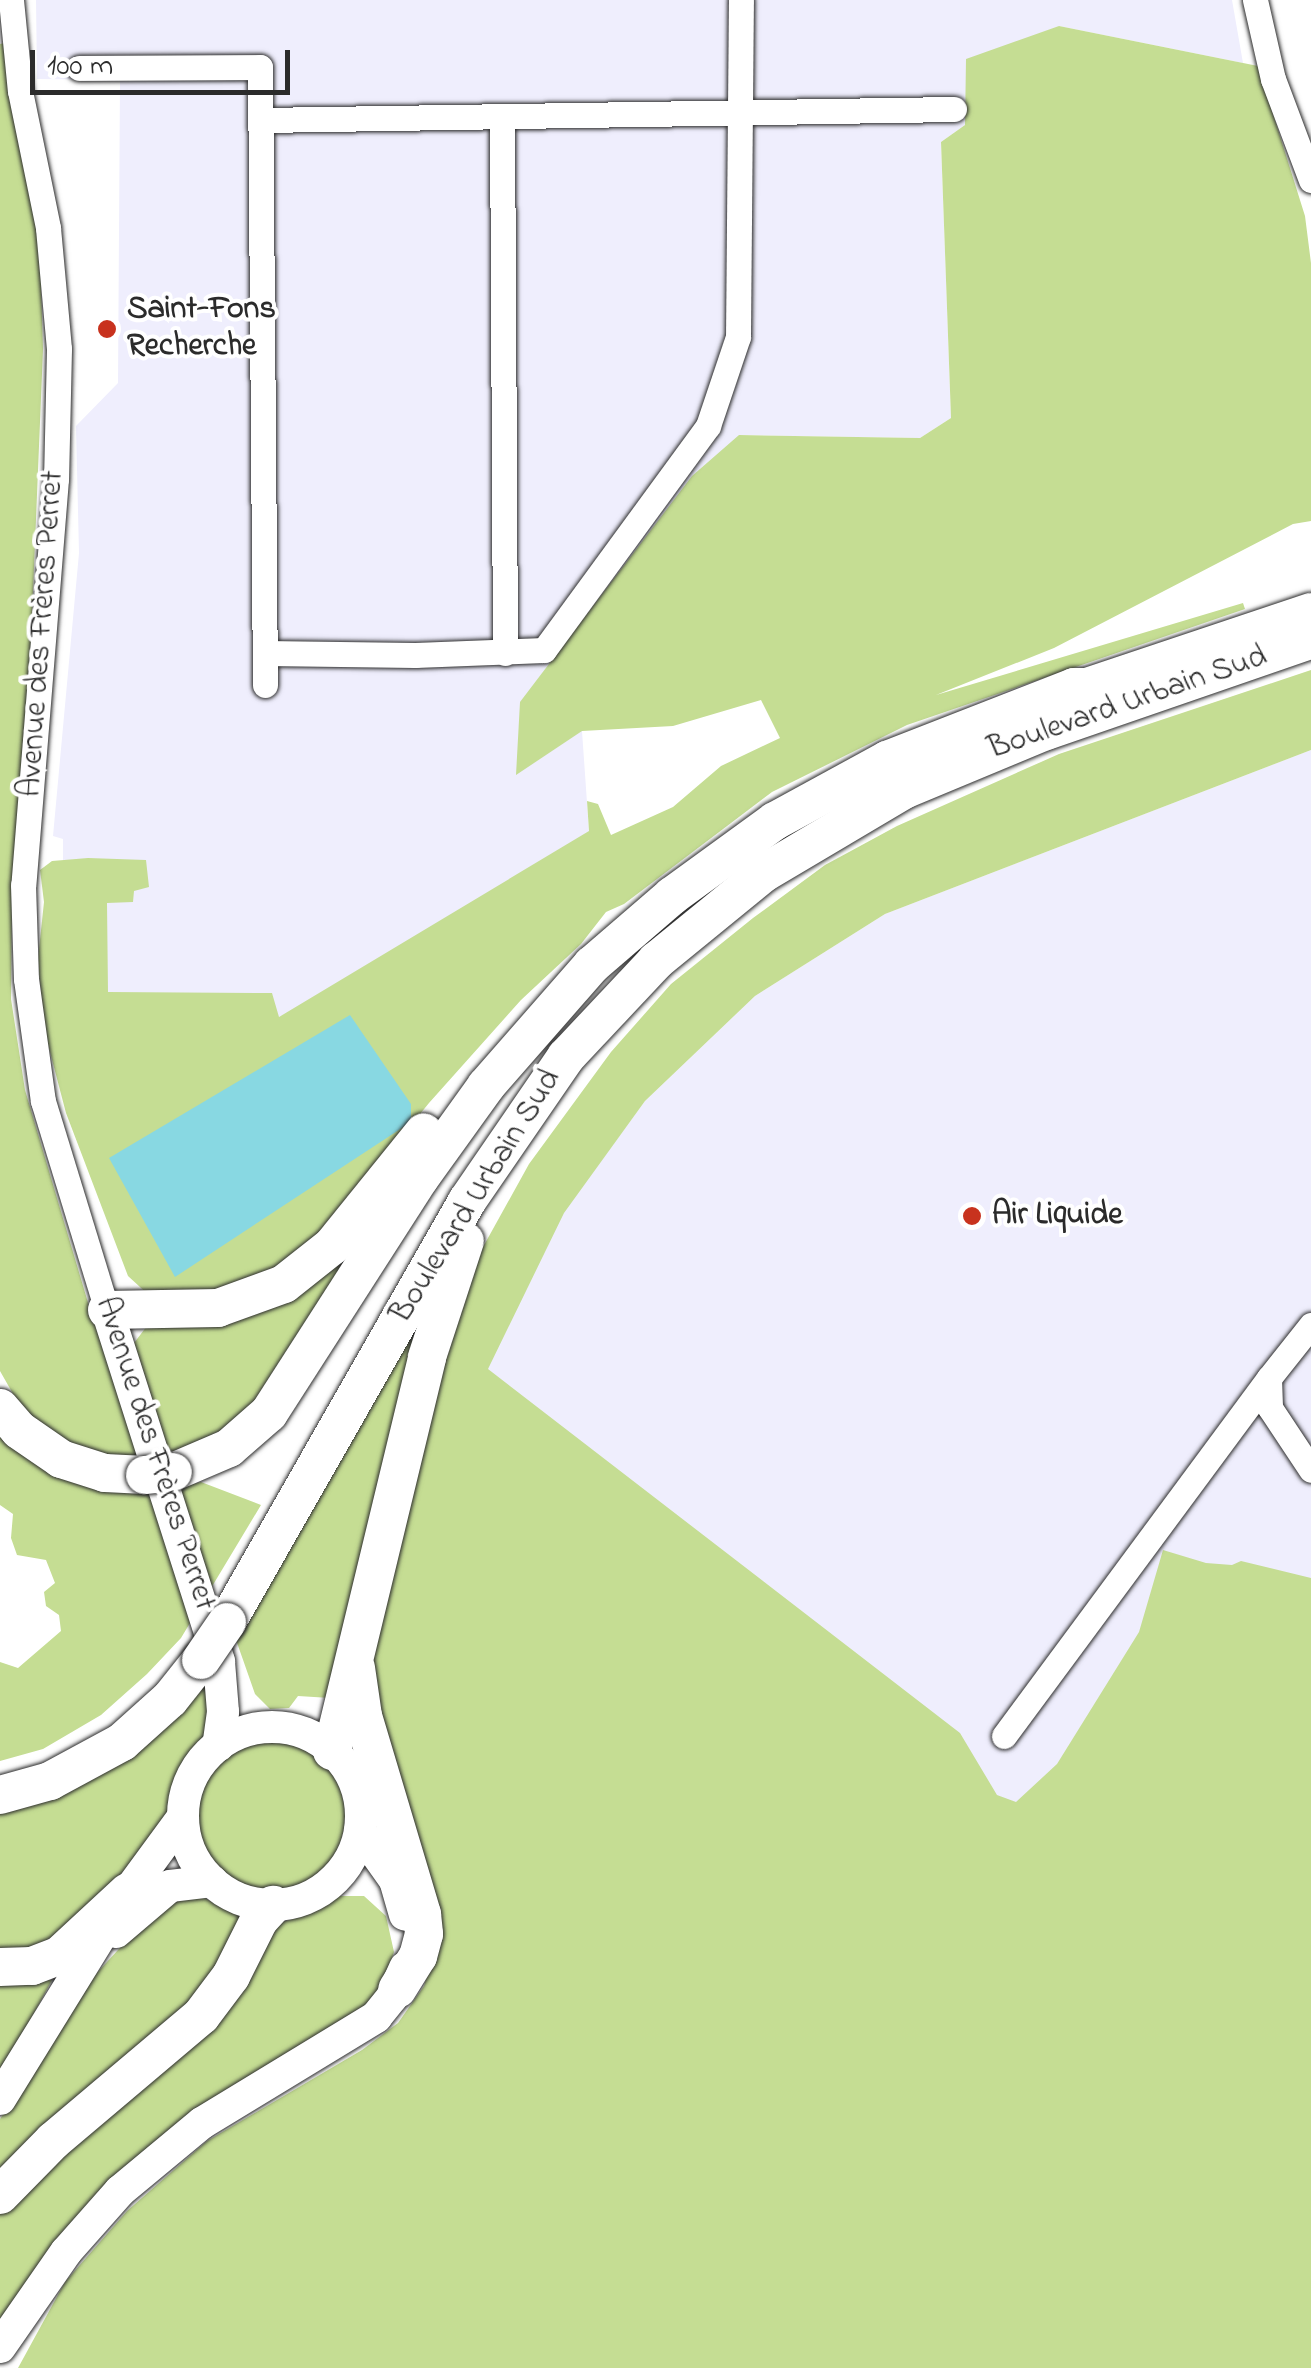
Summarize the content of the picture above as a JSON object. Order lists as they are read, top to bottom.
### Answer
{
  "streets": {
    "highway": ["Boulevard Urbain Sud"],
    "main road": ["Avenue des Frères Perret"]
  },
  "crossings": [
    ["Avenue des Frères Perret", "Boulevard Urbain Sud"]
  ],
  "places": ["Saint-Fons Recherche", "Air Liquide"],
  "scale_bar": "100 m"
}
